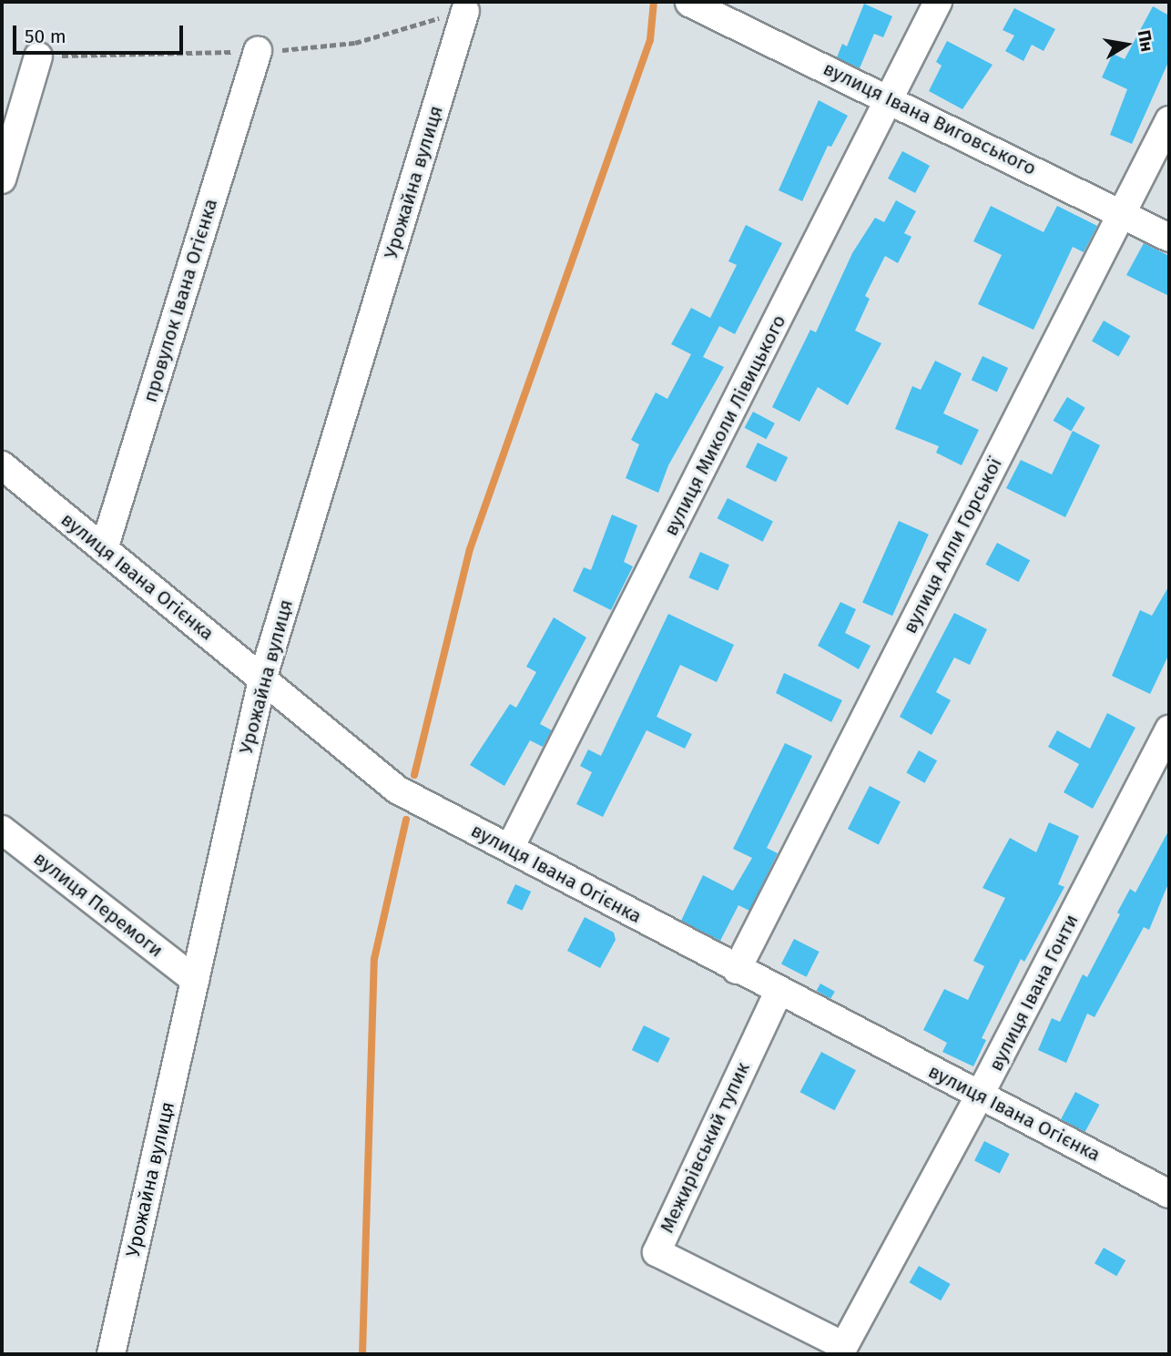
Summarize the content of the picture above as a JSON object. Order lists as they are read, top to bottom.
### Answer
{
  "streets": {
    "street": [
      "вулиця Івана Виговського",
      "Урожайна вулиця",
      "провулок Івана Огієнка",
      "вулиця Миколи Лівицького",
      "вулиця Алли Горської",
      "вулиця Івана Огієнка",
      "вулиця Перемоги",
      "вулиця Івана Гонти",
      "Межирівський тупик"
    ]
  },
  "crossings": [
    ["вулиця Івана Виговського", "вулиця Миколи Лівицького"],
    ["вулиця Івана Виговського", "вулиця Алли Горської"],
    ["Урожайна вулиця", "вулиця Івана Огієнка"],
    ["Урожайна вулиця", "вулиця Перемоги"],
    ["провулок Івана Огієнка", "вулиця Івана Огієнка"],
    ["вулиця Миколи Лівицького", "вулиця Івана Огієнка"],
    ["вулиця Алли Горської", "вулиця Івана Огієнка"],
    ["вулиця Івана Огієнка", "вулиця Івана Гонти"],
    ["вулиця Івана Огієнка", "Межирівський тупик"],
    ["вулиця Івана Гонти", "Межирівський тупик"]
  ],
  "scale_bar": "50 m",
  "north": "right"
}
